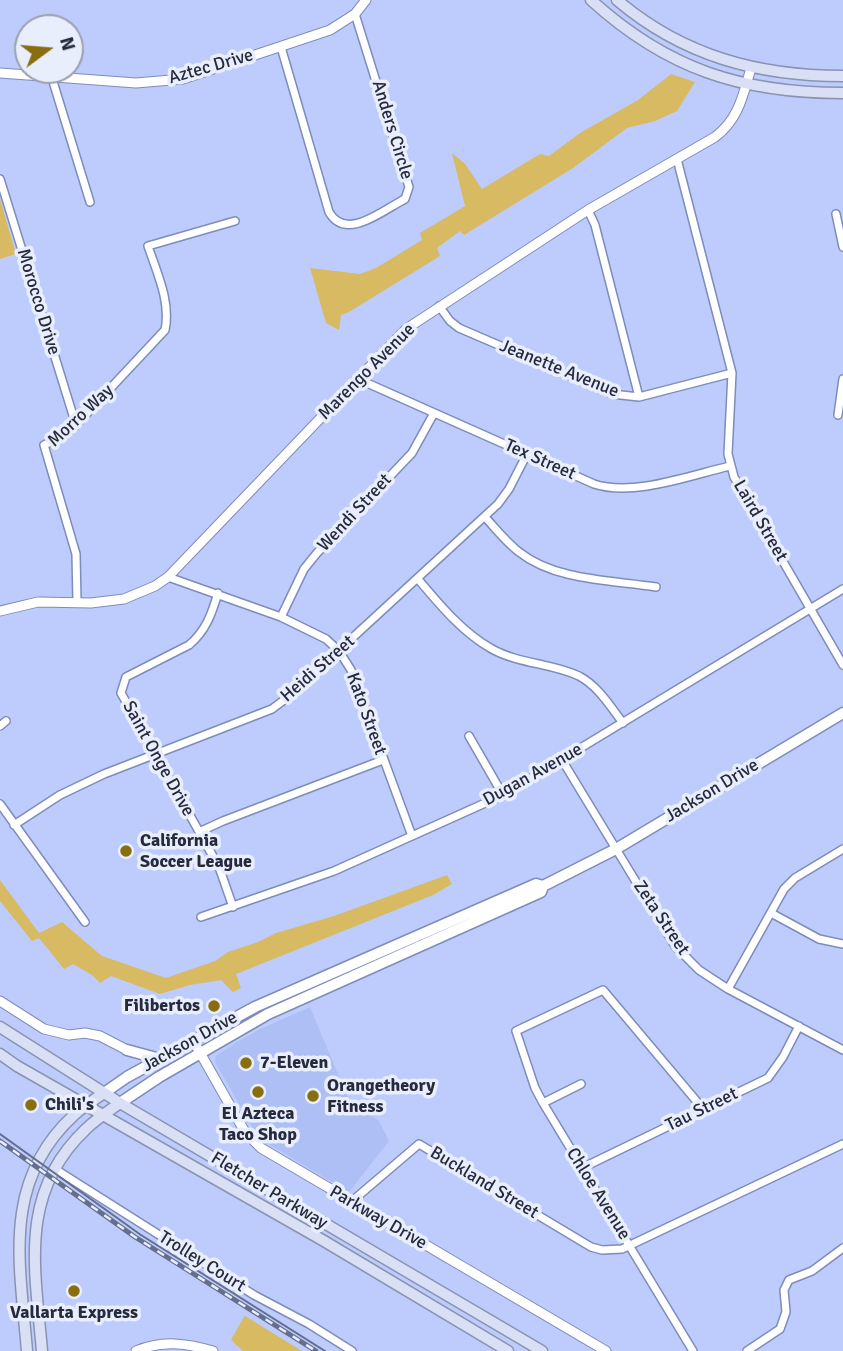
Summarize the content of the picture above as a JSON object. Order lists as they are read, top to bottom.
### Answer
{
  "streets": {
    "main road": ["Jackson Drive", "Fletcher Parkway"],
    "street": [
      "Aztec Drive",
      "Anders Circle",
      "Morocco Drive",
      "Jeanette Avenue",
      "Marengo Avenue",
      "Morro Way",
      "Tex Street",
      "Wendi Street",
      "Laird Street",
      "Heidi Street",
      "Kato Street",
      "Saint Onge Drive",
      "Dugan Avenue",
      "Zeta Street",
      "Tau Street",
      "Buckland Street",
      "Chloe Avenue",
      "Parkway Drive",
      "Trolley Court"
    ]
  },
  "crossings": [
    ["Aztec Drive", "Anders Circle"],
    ["Morocco Drive", "Morro Way"],
    ["Jeanette Avenue", "Marengo Avenue"],
    ["Jeanette Avenue", "Laird Street"],
    ["Marengo Avenue", "Morro Way"],
    ["Marengo Avenue", "Tex Street"],
    ["Marengo Avenue", "Laird Street"],
    ["Marengo Avenue", "Kato Street"],
    ["Tex Street", "Wendi Street"],
    ["Tex Street", "Laird Street"],
    ["Tex Street", "Heidi Street"],
    ["Wendi Street", "Kato Street"],
    ["Laird Street", "Dugan Avenue"],
    ["Heidi Street", "Kato Street"],
    ["Heidi Street", "Saint Onge Drive"],
    ["Kato Street", "Saint Onge Drive"],
    ["Kato Street", "Dugan Avenue"],
    ["Saint Onge Drive", "Dugan Avenue"],
    ["Dugan Avenue", "Zeta Street"],
    ["Jackson Drive", "Zeta Street"],
    ["Jackson Drive", "Fletcher Parkway"],
    ["Jackson Drive", "Parkway Drive"],
    ["Jackson Drive", "Trolley Court"],
    ["Zeta Street", "Tau Street"],
    ["Tau Street", "Chloe Avenue"],
    ["Buckland Street", "Chloe Avenue"],
    ["Buckland Street", "Parkway Drive"]
  ],
  "places": [
    "California Soccer League",
    "Filibertos",
    "7-Eleven",
    "El Azteca Taco Shop",
    "Orangetheory Fitness",
    "Chili's",
    "Vallarta Express"
  ],
  "north": "right"
}
